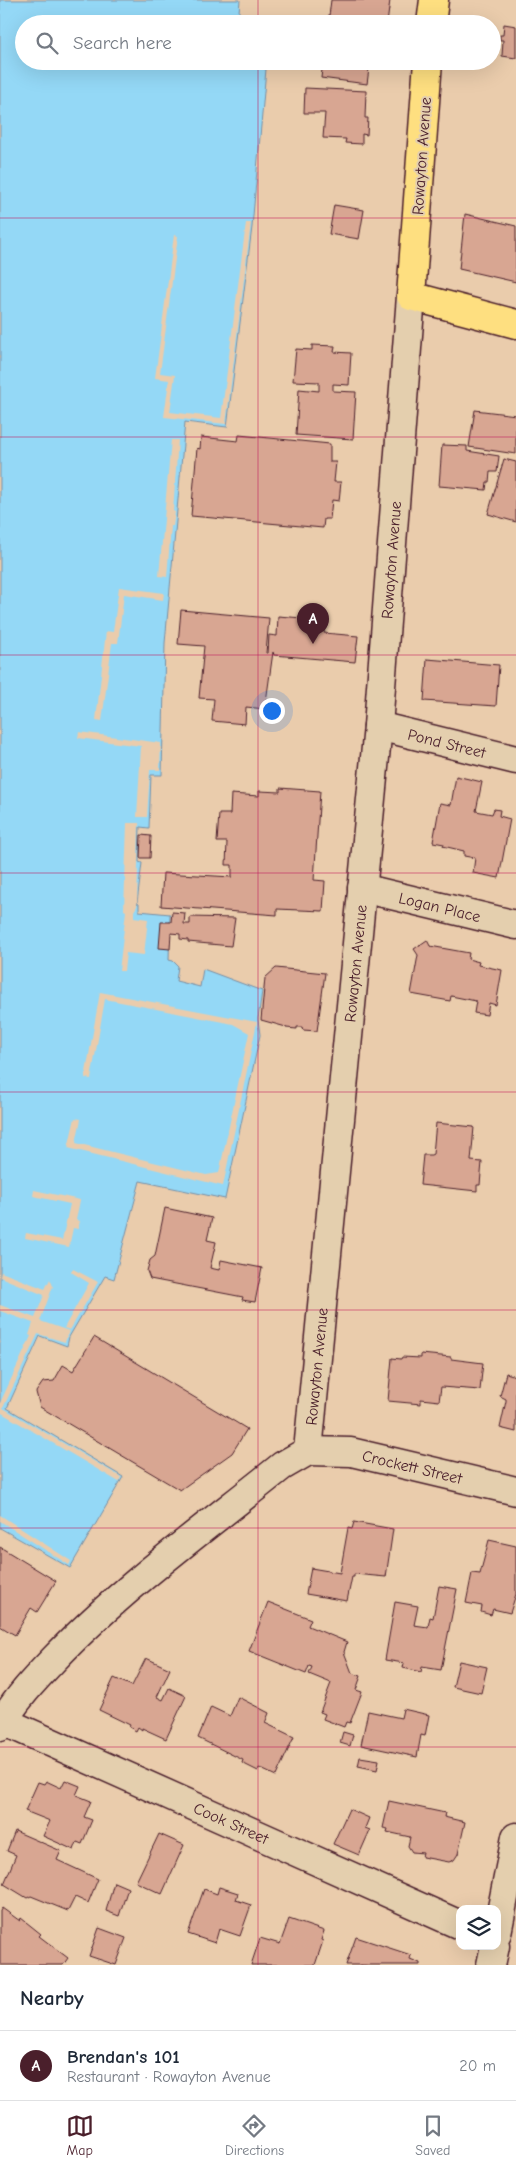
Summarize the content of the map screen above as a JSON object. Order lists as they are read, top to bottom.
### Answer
{
  "streets": {
    "main road": ["Rowayton Avenue"],
    "street": [
      "Pond Street",
      "Logan Place",
      "Crockett Street",
      "Cook Street"
    ]
  },
  "crossings": [
    ["Rowayton Avenue", "Pond Street"],
    ["Rowayton Avenue", "Logan Place"],
    ["Rowayton Avenue", "Crockett Street"]
  ],
  "page": {
    "search": "Search here",
    "pins": "A",
    "heading": "Nearby",
    "list": [
      {
        "mark": "A",
        "name": "Brendan's 101",
        "note": "Restaurant · Rowayton Avenue",
        "value": "20 m"
      }
    ],
    "nav": ["Map", "Directions", "Saved"]
  }
}
